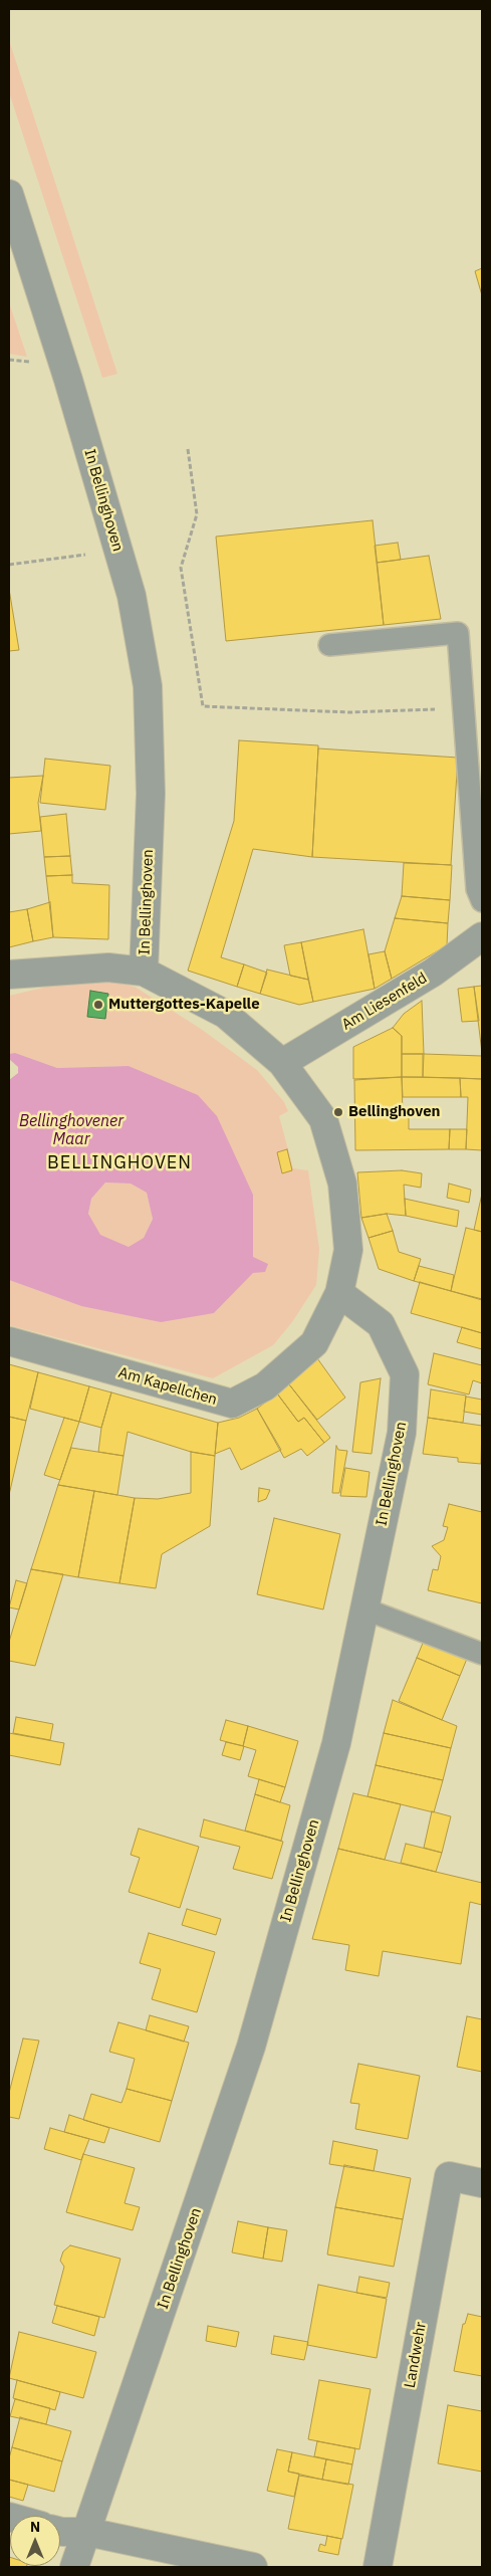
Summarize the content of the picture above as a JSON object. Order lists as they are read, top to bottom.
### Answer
{
  "streets": {
    "street": [
      "In Bellinghoven",
      "Am Liesenfeld",
      "Am Kapellchen",
      "Landwehr"
    ]
  },
  "crossings": [
    ["In Bellinghoven", "Am Liesenfeld"],
    ["In Bellinghoven", "Am Kapellchen"]
  ],
  "districts": ["BELLINGHOVEN"],
  "water": ["Bellinghovener Maar"],
  "places": ["Muttergottes-Kapelle", "Bellinghoven"],
  "north": "top"
}
